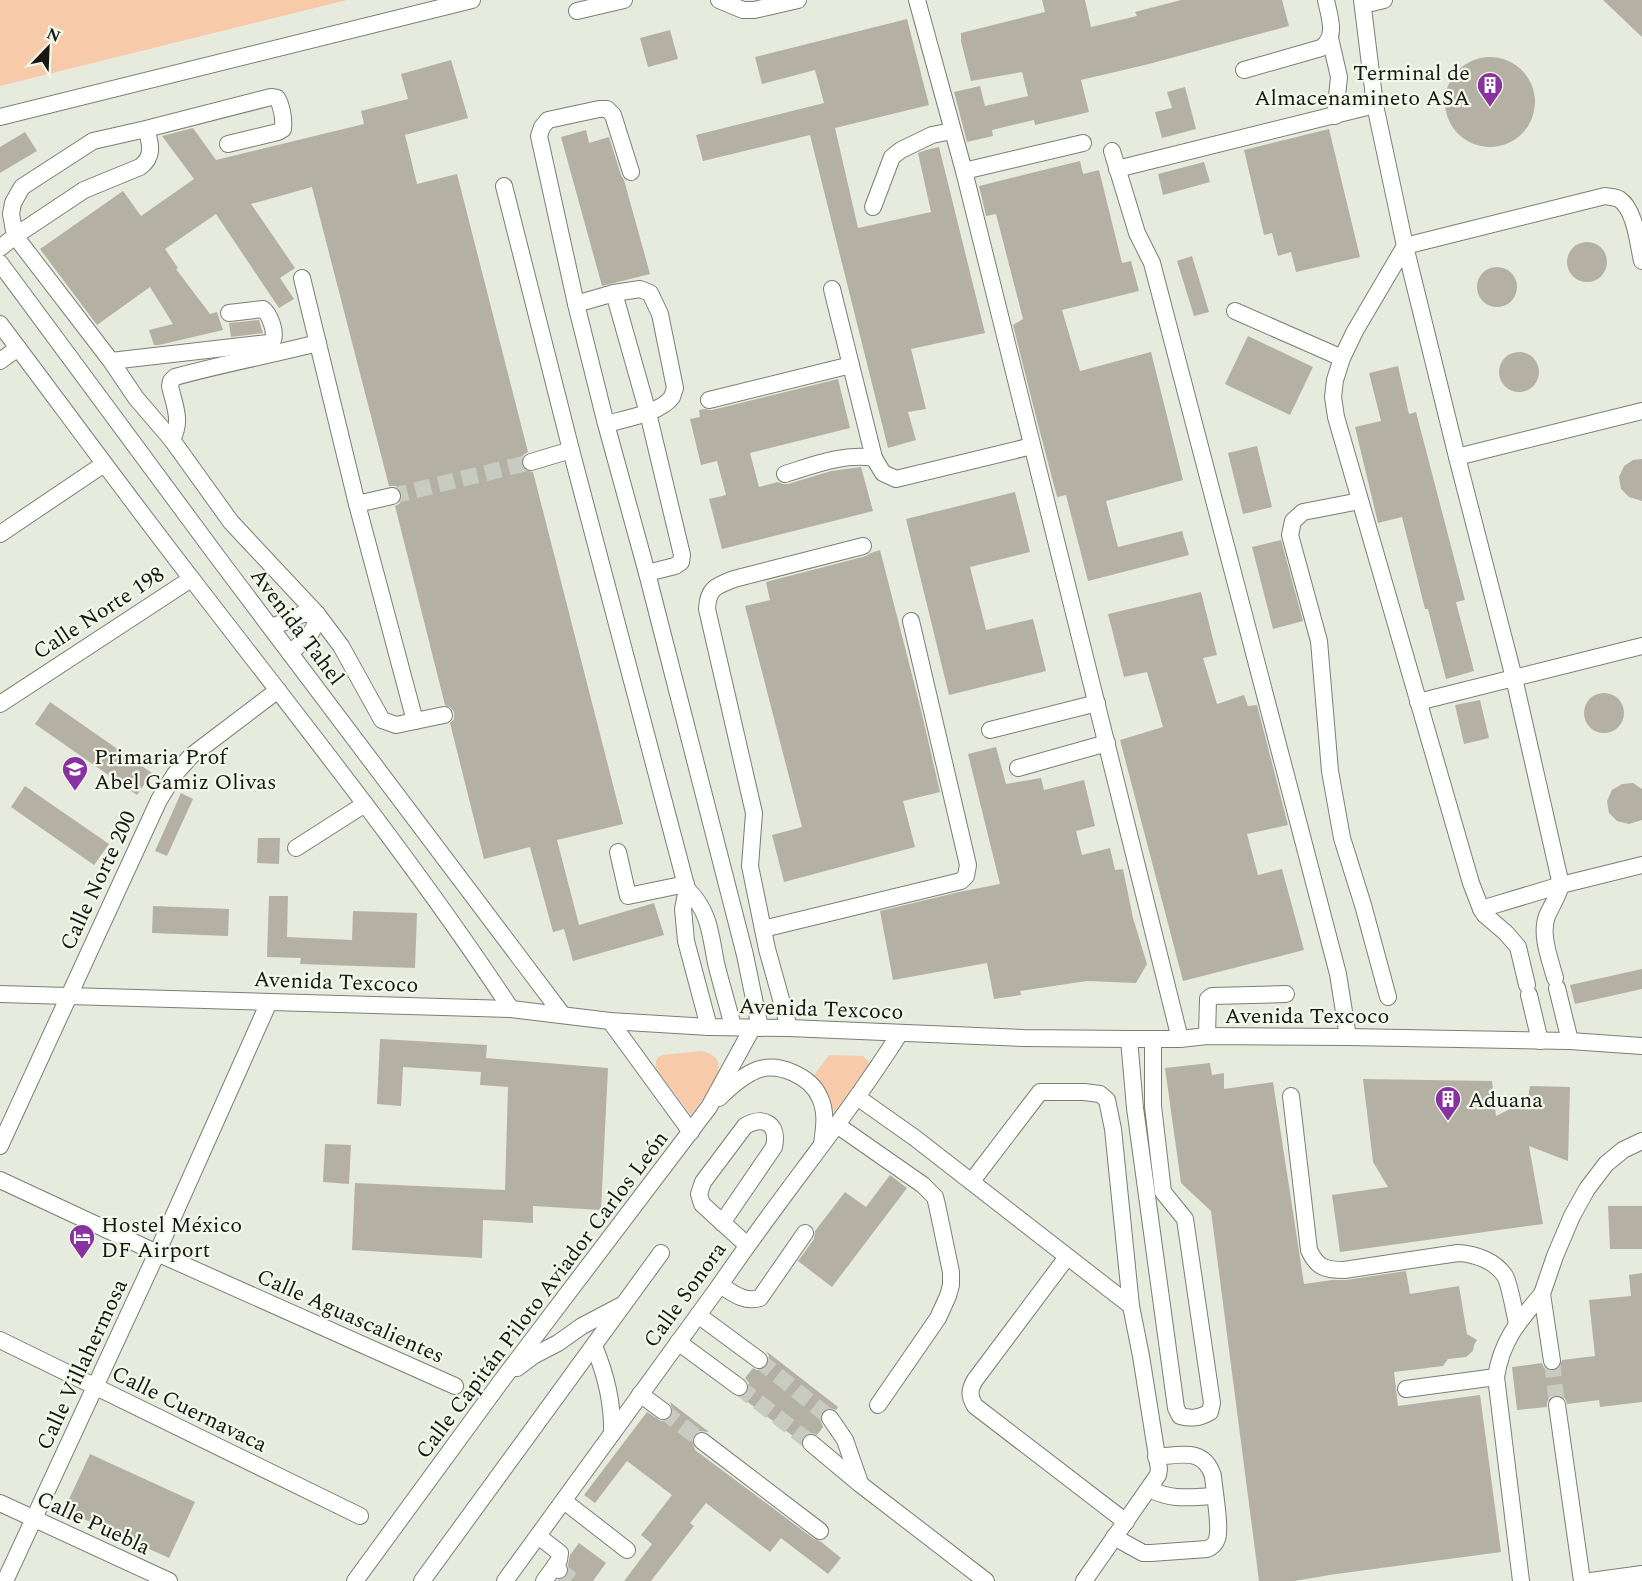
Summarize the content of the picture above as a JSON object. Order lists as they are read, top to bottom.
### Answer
{
  "streets": {
    "street": [
      "Calle Norte 198",
      "Avenida Tahel",
      "Calle Norte 200",
      "Avenida Texcoco",
      "Calle Capitán Piloto Aviador Carlos León",
      "Calle Sonora",
      "Calle Aguascalientes",
      "Calle Villahermosa",
      "Calle Cuernavaca",
      "Calle Puebla"
    ]
  },
  "crossings": [
    ["Avenida Tahel", "Avenida Texcoco"],
    ["Calle Norte 200", "Avenida Texcoco"],
    ["Avenida Texcoco", "Calle Capitán Piloto Aviador Carlos León"],
    ["Avenida Texcoco", "Calle Sonora"],
    ["Avenida Texcoco", "Calle Villahermosa"],
    ["Calle Aguascalientes", "Calle Villahermosa"],
    ["Calle Villahermosa", "Calle Cuernavaca"],
    ["Calle Villahermosa", "Calle Puebla"]
  ],
  "places": {
    "building": ["Terminal de Almacenamineto ASA", "Aduana"],
    "school or university": ["Primaria Prof Abel Gamiz Olivas"],
    "hotel": ["Hostel México DF Airport"]
  },
  "north": "top right"
}
